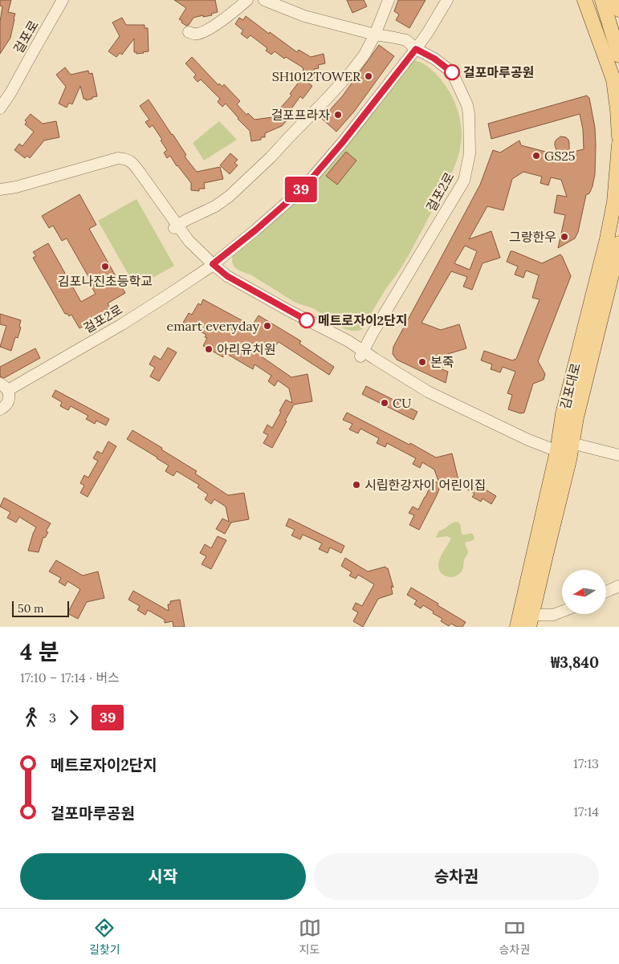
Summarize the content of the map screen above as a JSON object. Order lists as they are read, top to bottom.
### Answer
{
  "streets": {
    "main road": ["김포대로"],
    "street": ["걸포로", "걸포2로"]
  },
  "places": [
    "걸포마루공원",
    "SH1012TOWER",
    "걸포프라자",
    "GS25",
    "그랑한우",
    "김포나진초등학교",
    "메트로자이2단지",
    "emart everyday",
    "아리유치원",
    "본죽",
    "CU",
    "시립한강자이 어린이집"
  ],
  "lines": ["bus line 39"],
  "scale_bar": "50 m",
  "north": "left",
  "page": {
    "on_map": "39",
    "scale": "50 m",
    "heading": ["4 분", "17:10 – 17:14 · 버스", "₩3,840"],
    "legs": ["3", "39"],
    "list": [
      {
        "name": "메트로자이2단지",
        "value": "17:13"
      },
      {
        "name": "걸포마루공원",
        "value": "17:14"
      }
    ],
    "buttons": ["시작", "승차권"],
    "tabs": ["길찾기", "지도", "승차권"]
  }
}
